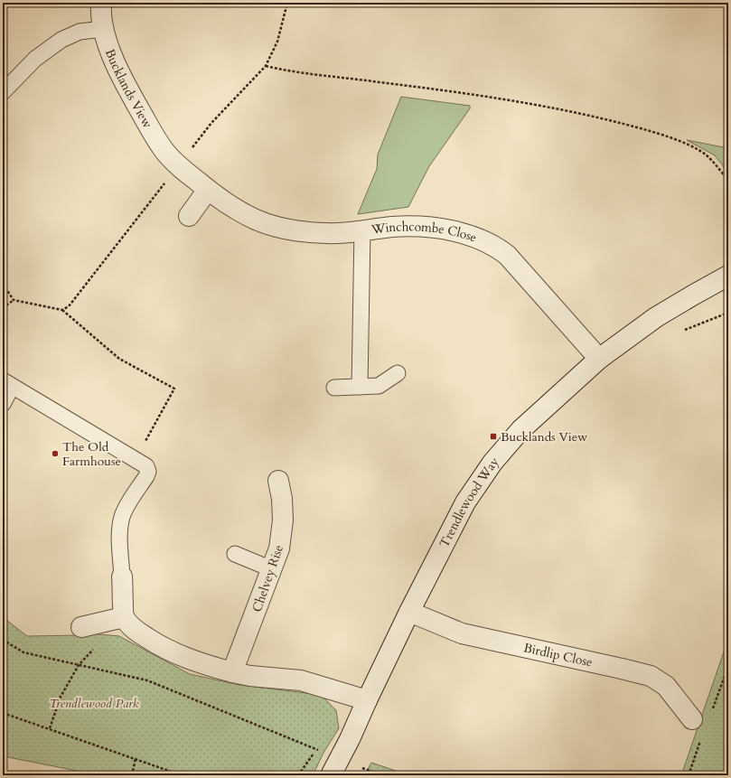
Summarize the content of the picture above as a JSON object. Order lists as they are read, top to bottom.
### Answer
{
  "streets": {
    "street": [
      "Bucklands View",
      "Winchcombe Close",
      "Trendlewood Way",
      "Chelvey Rise",
      "Birdlip Close"
    ]
  },
  "crossings": [
    ["Bucklands View", "Winchcombe Close"],
    ["Winchcombe Close", "Trendlewood Way"],
    ["Trendlewood Way", "Birdlip Close"]
  ],
  "parks": ["Trendlewood Park"],
  "places": {
    "transit": ["Bucklands View"],
    "other": ["The Old Farmhouse"]
  }
}
